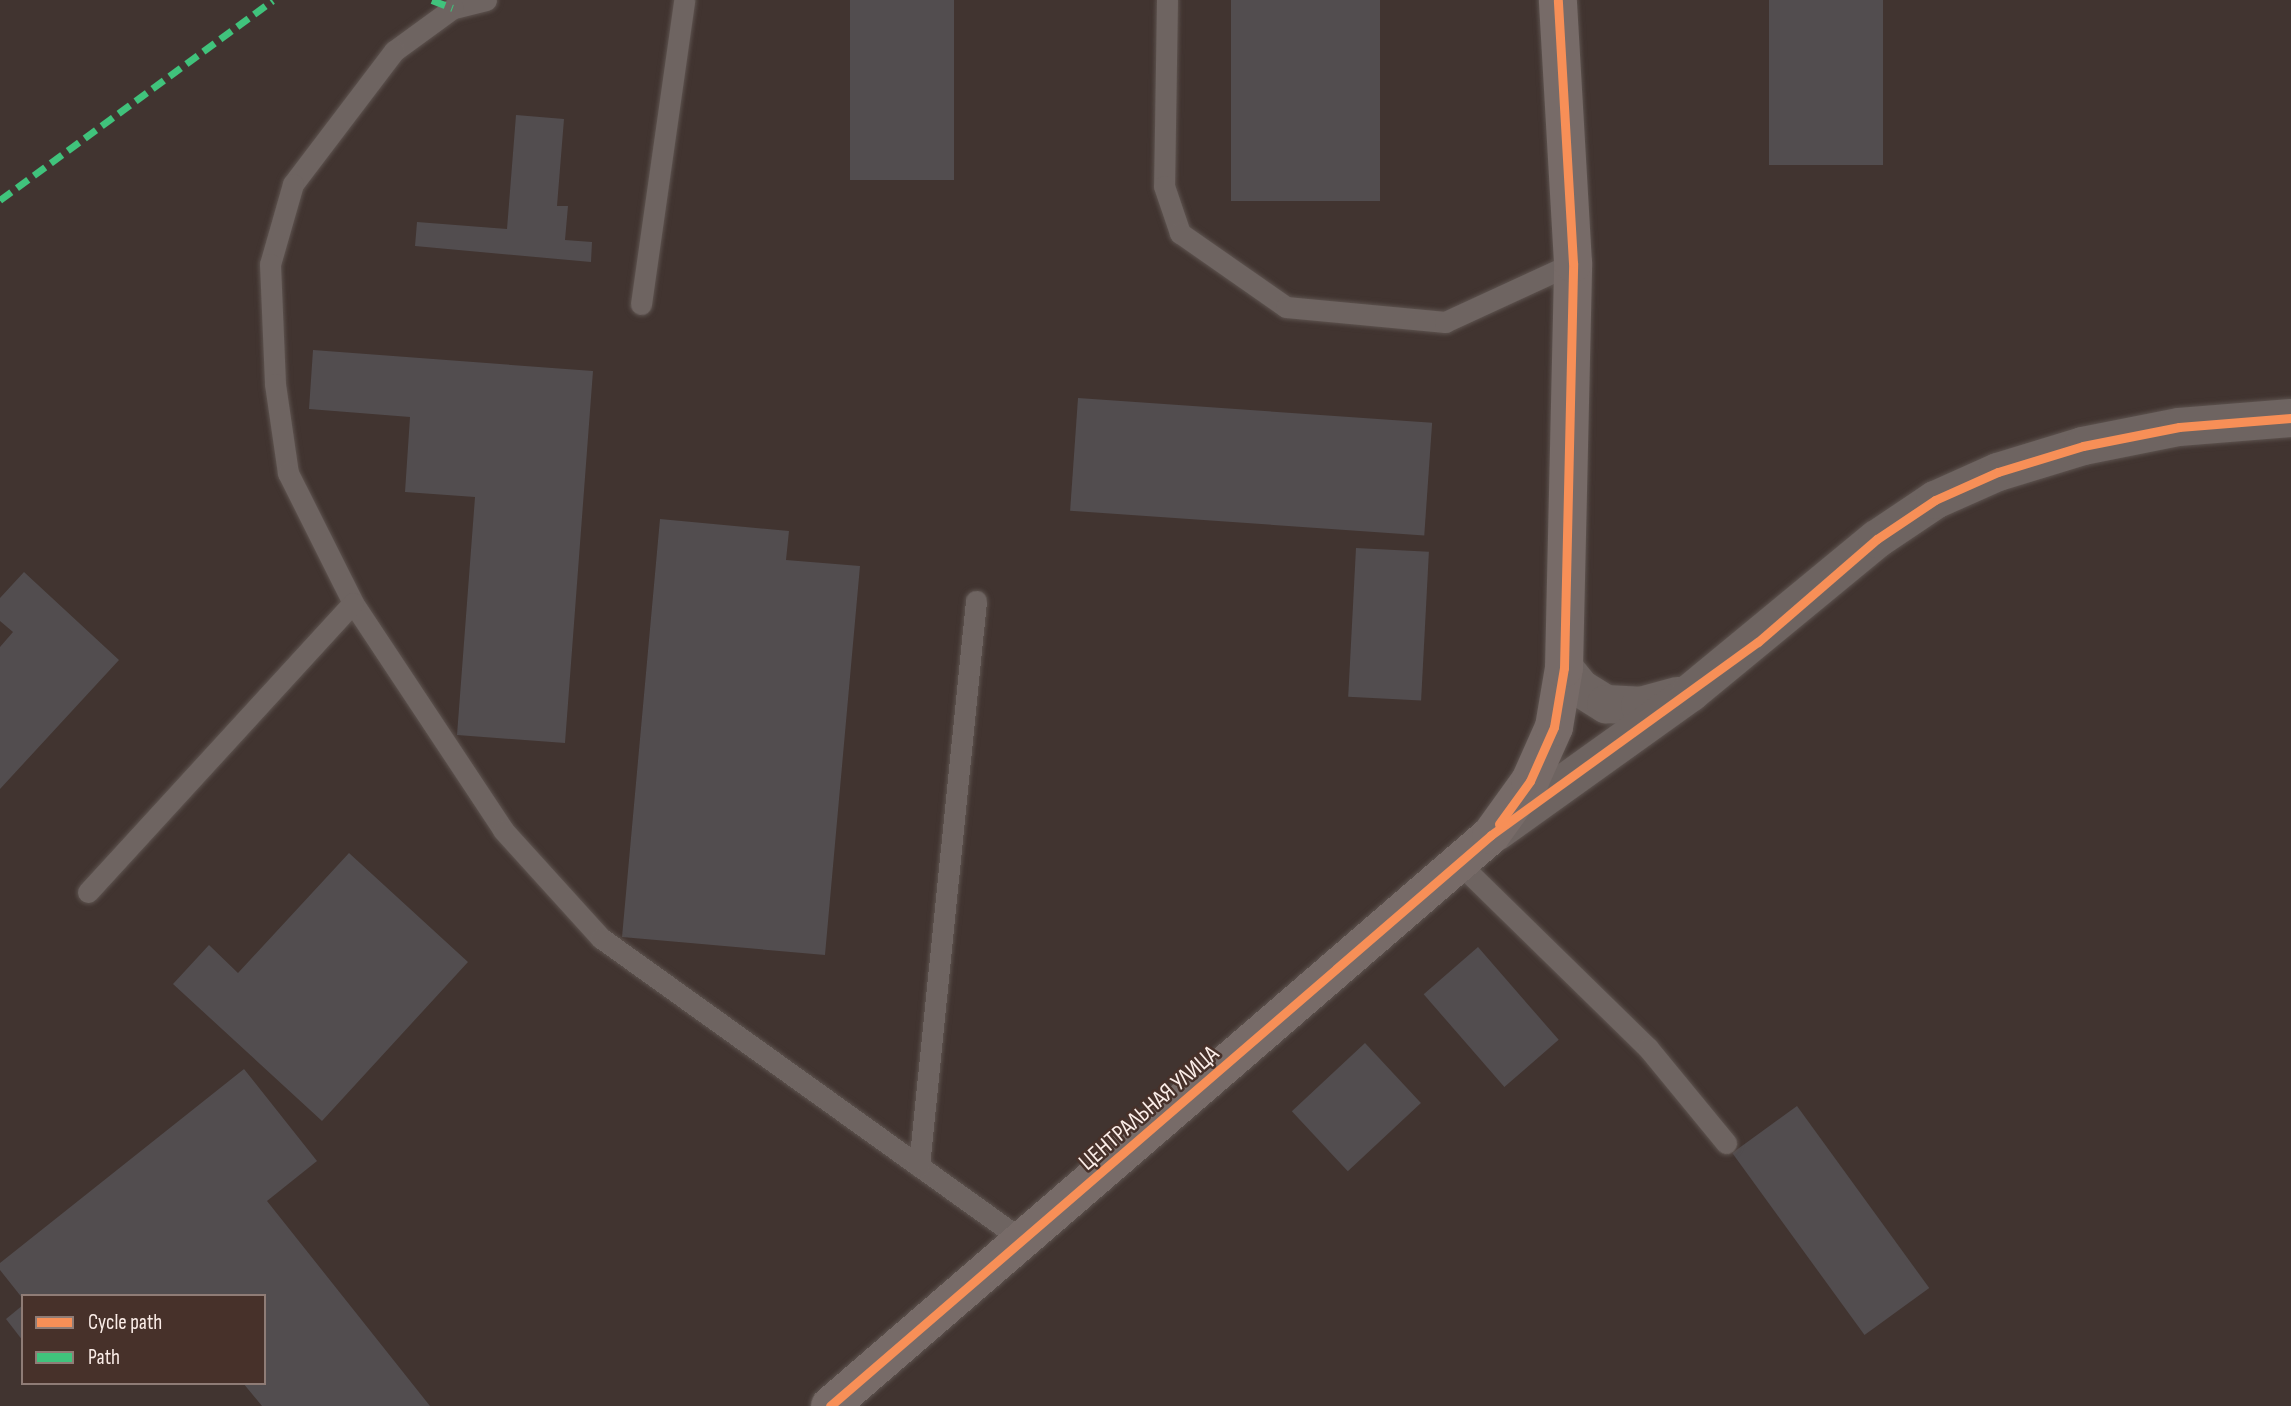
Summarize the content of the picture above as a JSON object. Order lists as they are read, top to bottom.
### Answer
{
  "streets": {
    "street": ["ЦЕНТРАЛЬНАЯ УЛИЦА"]
  },
  "legend": ["Cycle path", "Path"]
}
